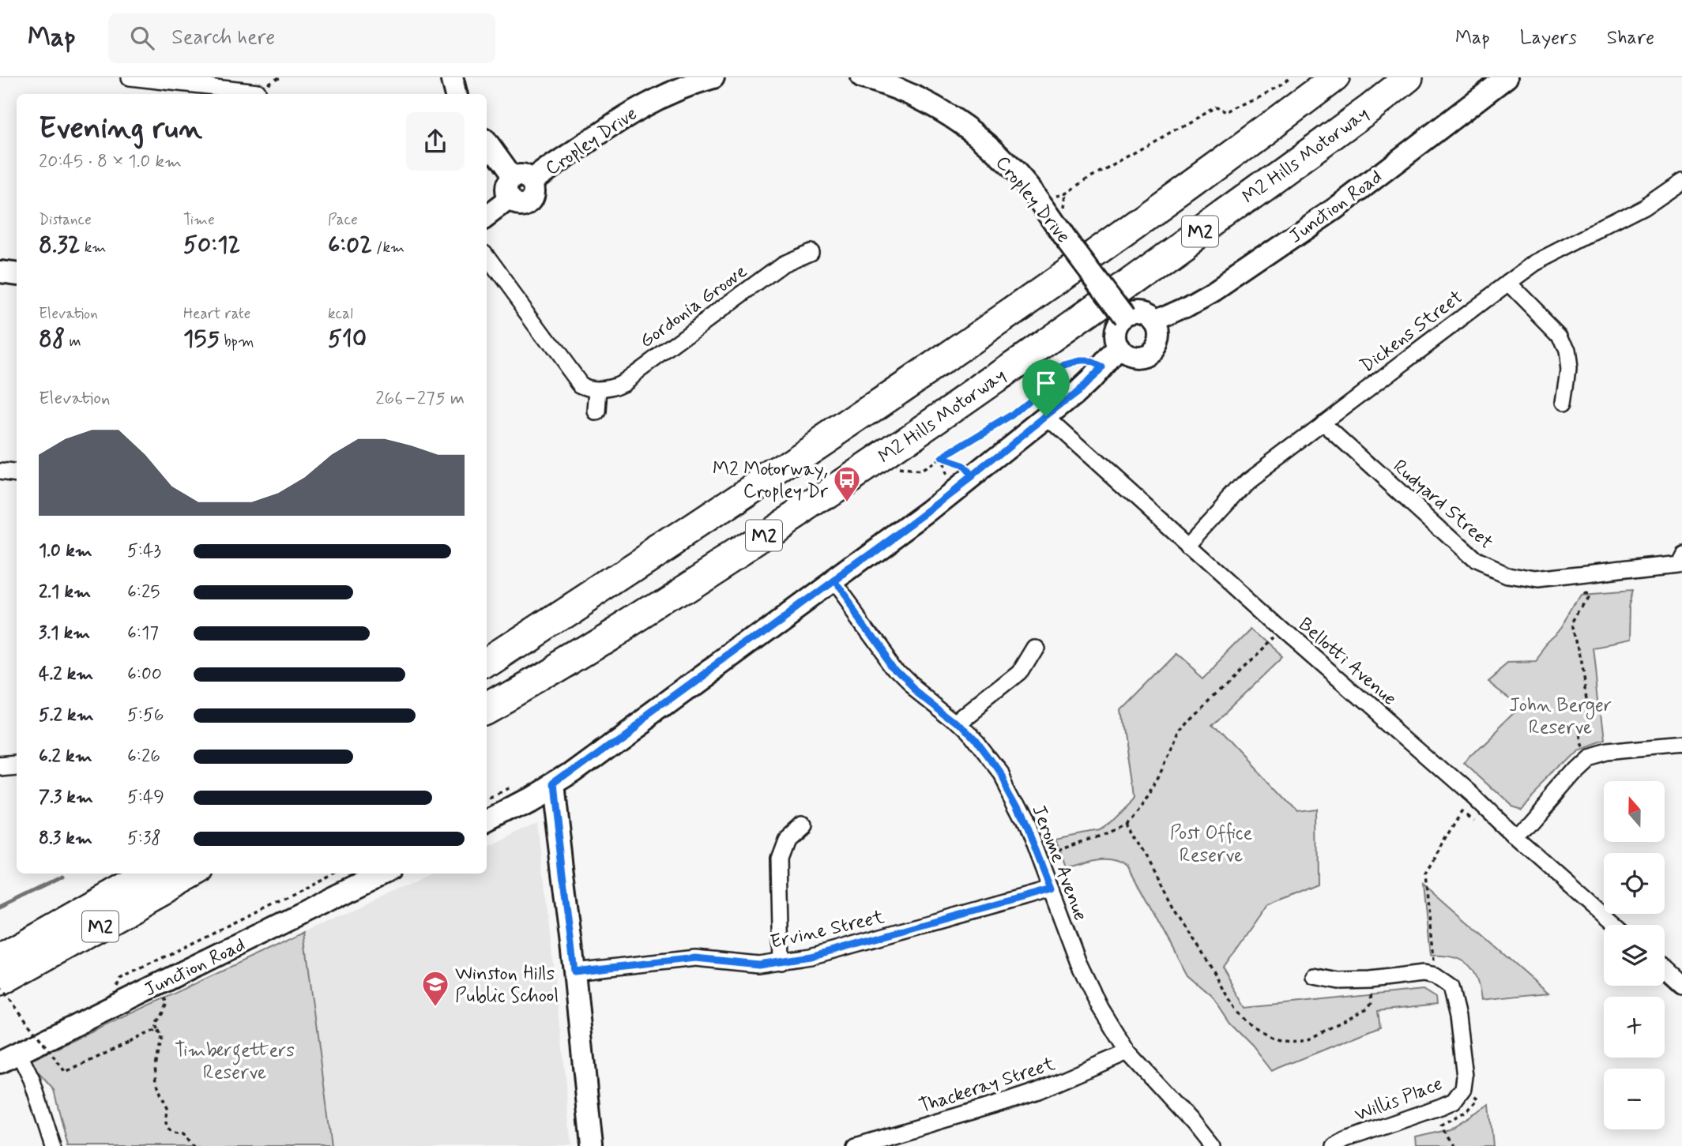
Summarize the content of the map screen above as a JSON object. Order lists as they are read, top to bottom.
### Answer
{
  "streets": {
    "highway": ["M2 Hills Motorway", "M2"],
    "street": [
      "Cropley Drive",
      "Junction Road",
      "Gordonia Groove",
      "Dickens Street",
      "Rudyard Street",
      "Bellotti Avenue",
      "Jerome Avenue",
      "Ervine Street",
      "Thackeray Street",
      "Willis Place"
    ]
  },
  "crossings": [
    ["Cropley Drive", "Junction Road"],
    ["Dickens Street", "Rudyard Street"],
    ["Dickens Street", "Bellotti Avenue"],
    ["Jerome Avenue", "Ervine Street"],
    ["Jerome Avenue", "Thackeray Street"]
  ],
  "parks": ["John Berger Reserve", "Post Office Reserve", "Timbergetters Reserve"],
  "places": {
    "bus stop": ["M2 Motorway, Cropley Dr"],
    "school or university": ["Winston Hills Public School"]
  },
  "north": "top",
  "page": {
    "header": "Map",
    "search": "Search here",
    "nav": ["Map", "Layers", "Share"],
    "heading": ["Evening run", "20:45 · 8 × 1.0 km"],
    "stats": [
      ["Distance", "8.32 km"],
      ["Time", "50:12"],
      ["Pace", "6:02 /km"],
      ["Elevation", "88 m"],
      ["Heart rate", "155 bpm"],
      ["kcal", "510"]
    ],
    "chart": ["Elevation", "266–275 m"],
    "list": [
      {
        "name": "1.0 km",
        "note": "5:43"
      },
      {
        "name": "2.1 km",
        "note": "6:25"
      },
      {
        "name": "3.1 km",
        "note": "6:17"
      },
      {
        "name": "4.2 km",
        "note": "6:00"
      },
      {
        "name": "5.2 km",
        "note": "5:56"
      },
      {
        "name": "6.2 km",
        "note": "6:26"
      },
      {
        "name": "7.3 km",
        "note": "5:49"
      },
      {
        "name": "8.3 km",
        "note": "5:38"
      }
    ],
    "map_buttons": ["+", "−"]
  }
}
